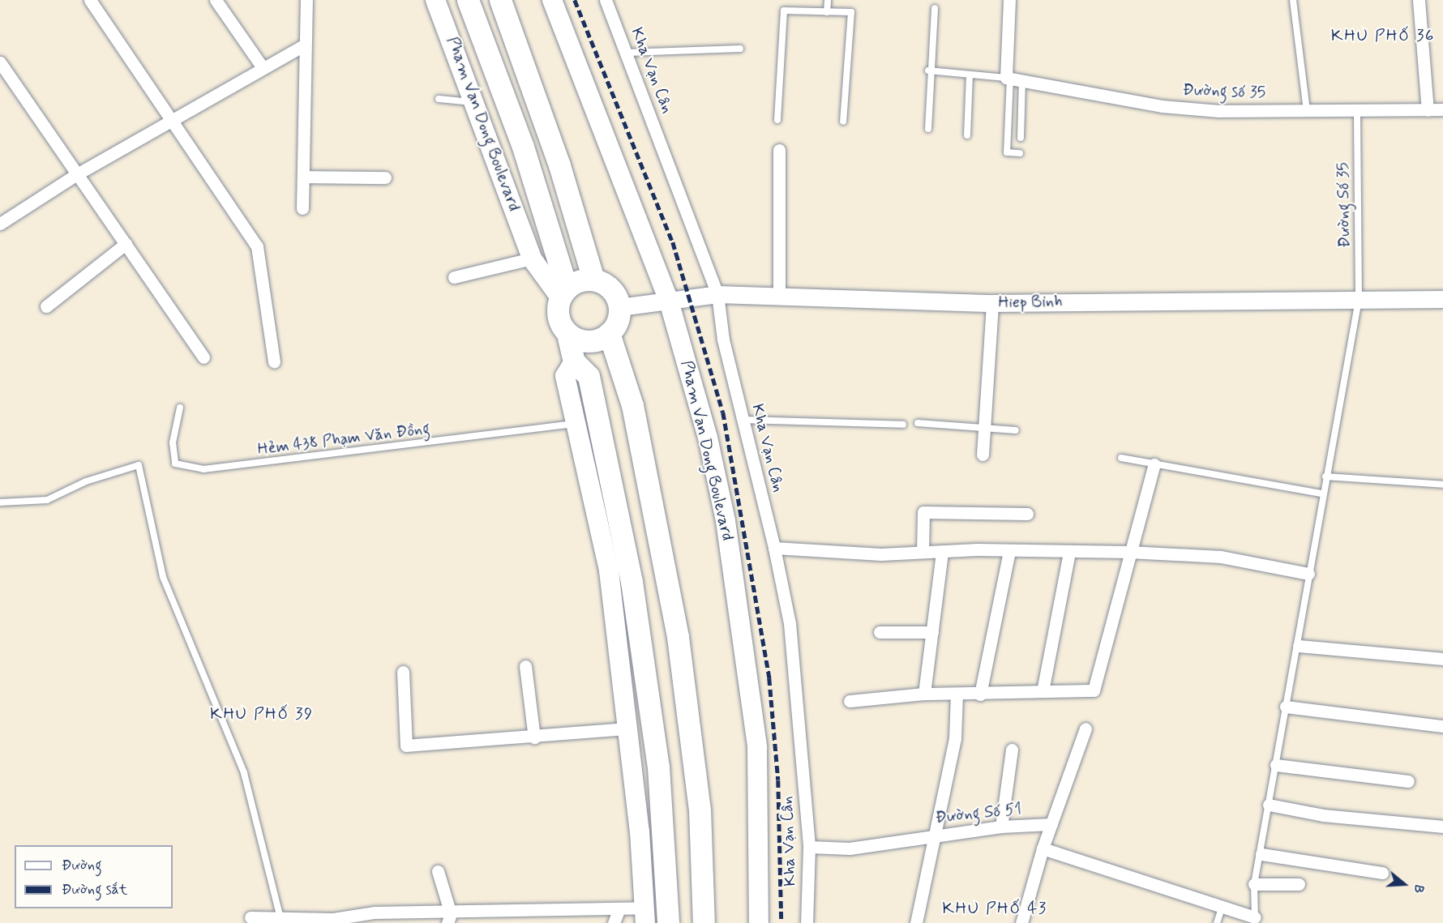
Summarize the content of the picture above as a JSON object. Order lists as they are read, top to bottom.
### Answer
{
  "streets": {
    "highway": ["Pham Van Dong Boulevard"],
    "main road": ["Hiep Binh"],
    "street": ["Kha Vạn Cân", "Đường số 35", "Đường Số 51"],
    "lane": ["Đường Số 35", "Hẻm 438 Phạm Văn Đồng"]
  },
  "crossings": [
    ["Kha Vạn Cân", "Hiep Binh"],
    ["Kha Vạn Cân", "Đường Số 51"],
    ["Đường số 35", "Đường Số 35"],
    ["Pham Van Dong Boulevard", "Hiep Binh"],
    ["Đường Số 35", "Hiep Binh"]
  ],
  "districts": ["KHU PHỐ 36", "KHU PHỐ 39", "KHU PHỐ 43"],
  "legend": ["Đường", "Đường sắt"],
  "north": "right"
}
